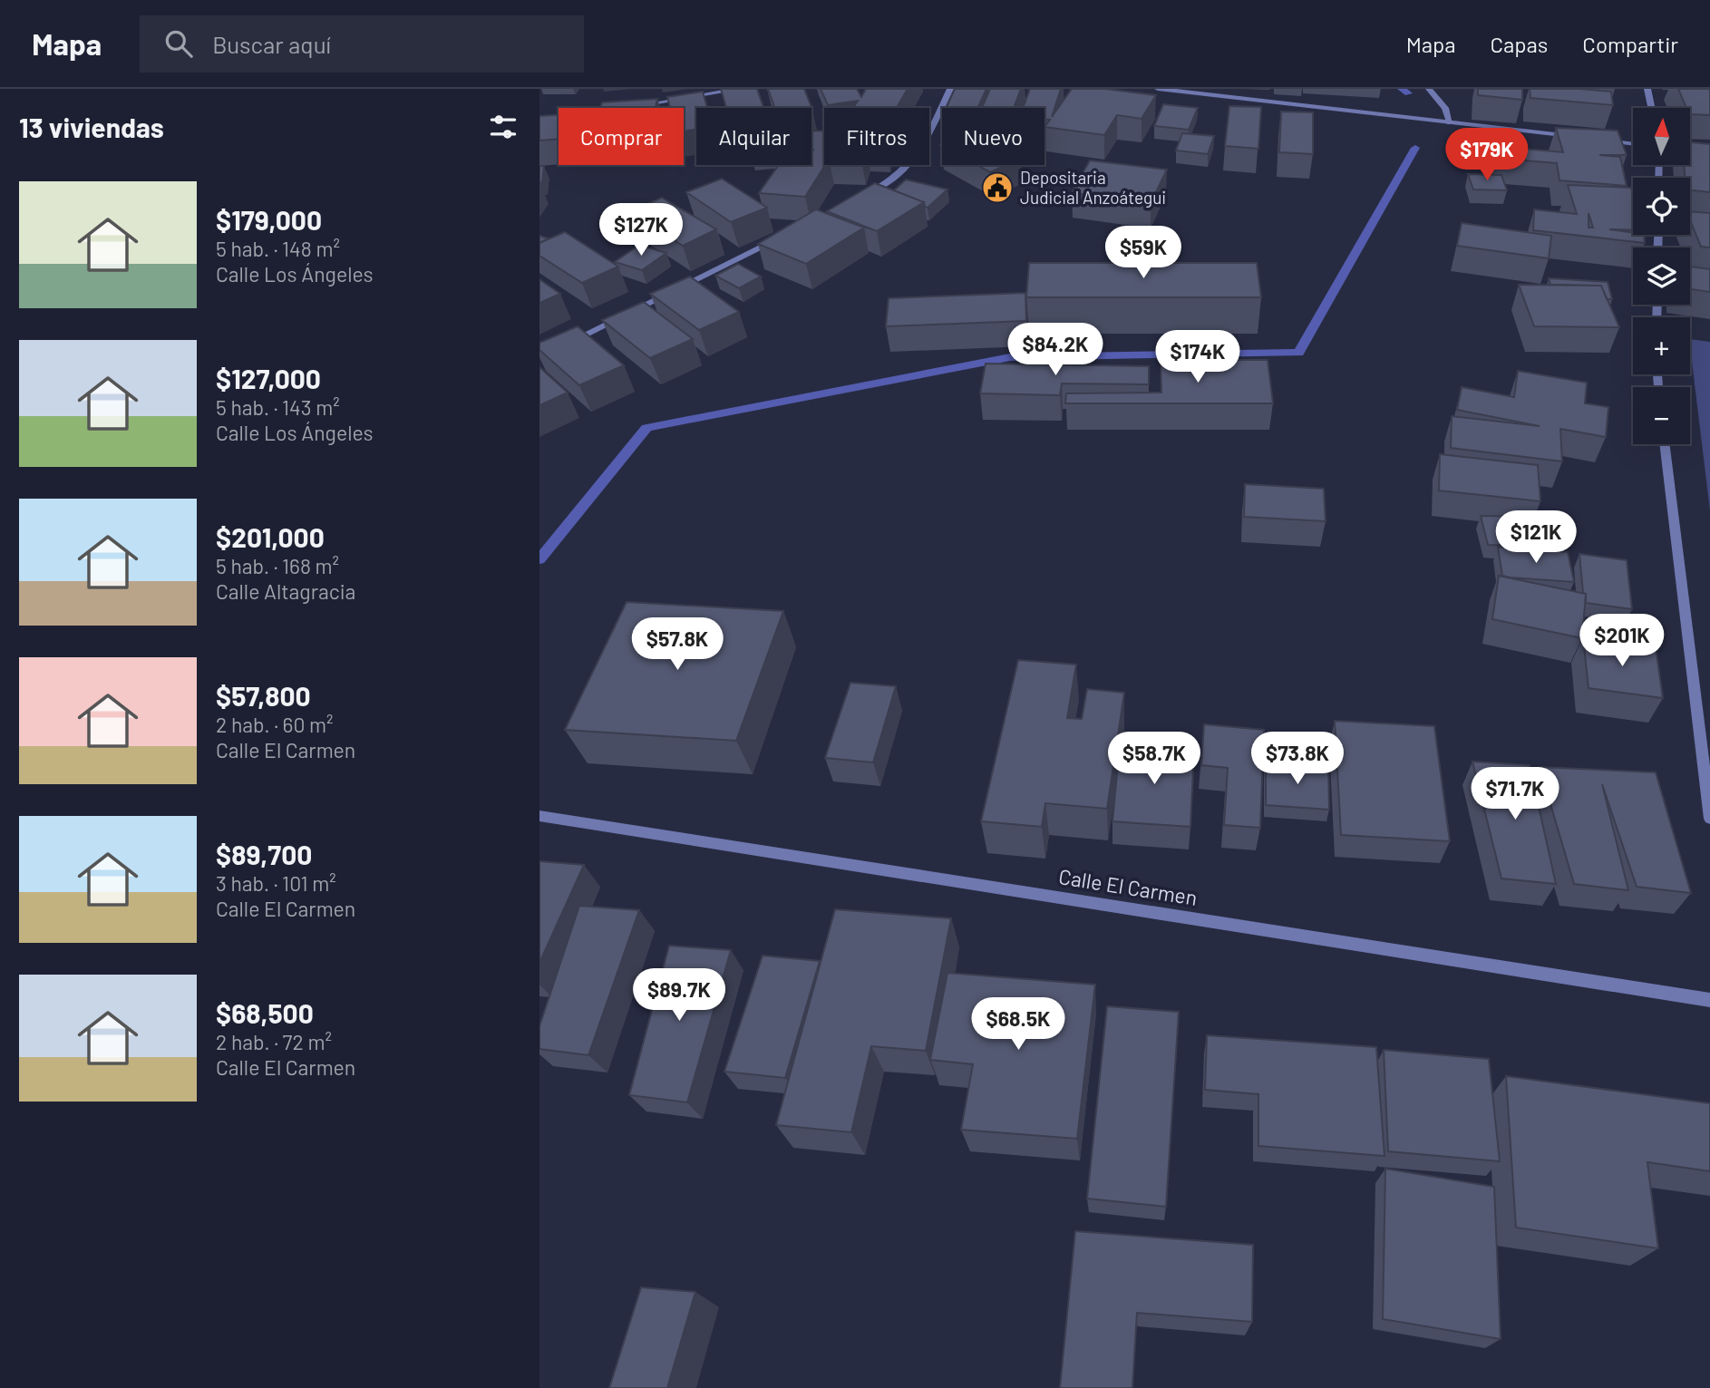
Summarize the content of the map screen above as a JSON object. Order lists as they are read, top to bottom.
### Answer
{
  "streets": {
    "street": ["Calle El Carmen"]
  },
  "places": {
    "public building": ["Depositaria Judicial Anzoátegui"]
  },
  "north": "top",
  "page": {
    "header": "Mapa",
    "search": "Buscar aquí",
    "nav": ["Mapa", "Capas", "Compartir"],
    "heading": "13 viviendas",
    "map_buttons": ["+", "−"],
    "chip": [
      "Comprar",
      "Alquilar",
      "Filtros",
      "Nuevo"
    ],
    "price": [
      "$179K",
      "$127K",
      "$59K",
      "$84.2K",
      "$174K",
      "$121K",
      "$201K",
      "$57.8K",
      "$58.7K",
      "$73.8K",
      "$71.7K",
      "$89.7K",
      "$68.5K"
    ],
    "list": [
      {
        "name": "$179,000",
        "note": "5 hab. · 148 m² · Calle Los Ángeles"
      },
      {
        "name": "$127,000",
        "note": "5 hab. · 143 m² · Calle Los Ángeles"
      },
      {
        "name": "$201,000",
        "note": "5 hab. · 168 m² · Calle Altagracia"
      },
      {
        "name": "$57,800",
        "note": "2 hab. · 60 m² · Calle El Carmen"
      },
      {
        "name": "$89,700",
        "note": "3 hab. · 101 m² · Calle El Carmen"
      },
      {
        "name": "$68,500",
        "note": "2 hab. · 72 m² · Calle El Carmen"
      }
    ]
  }
}
